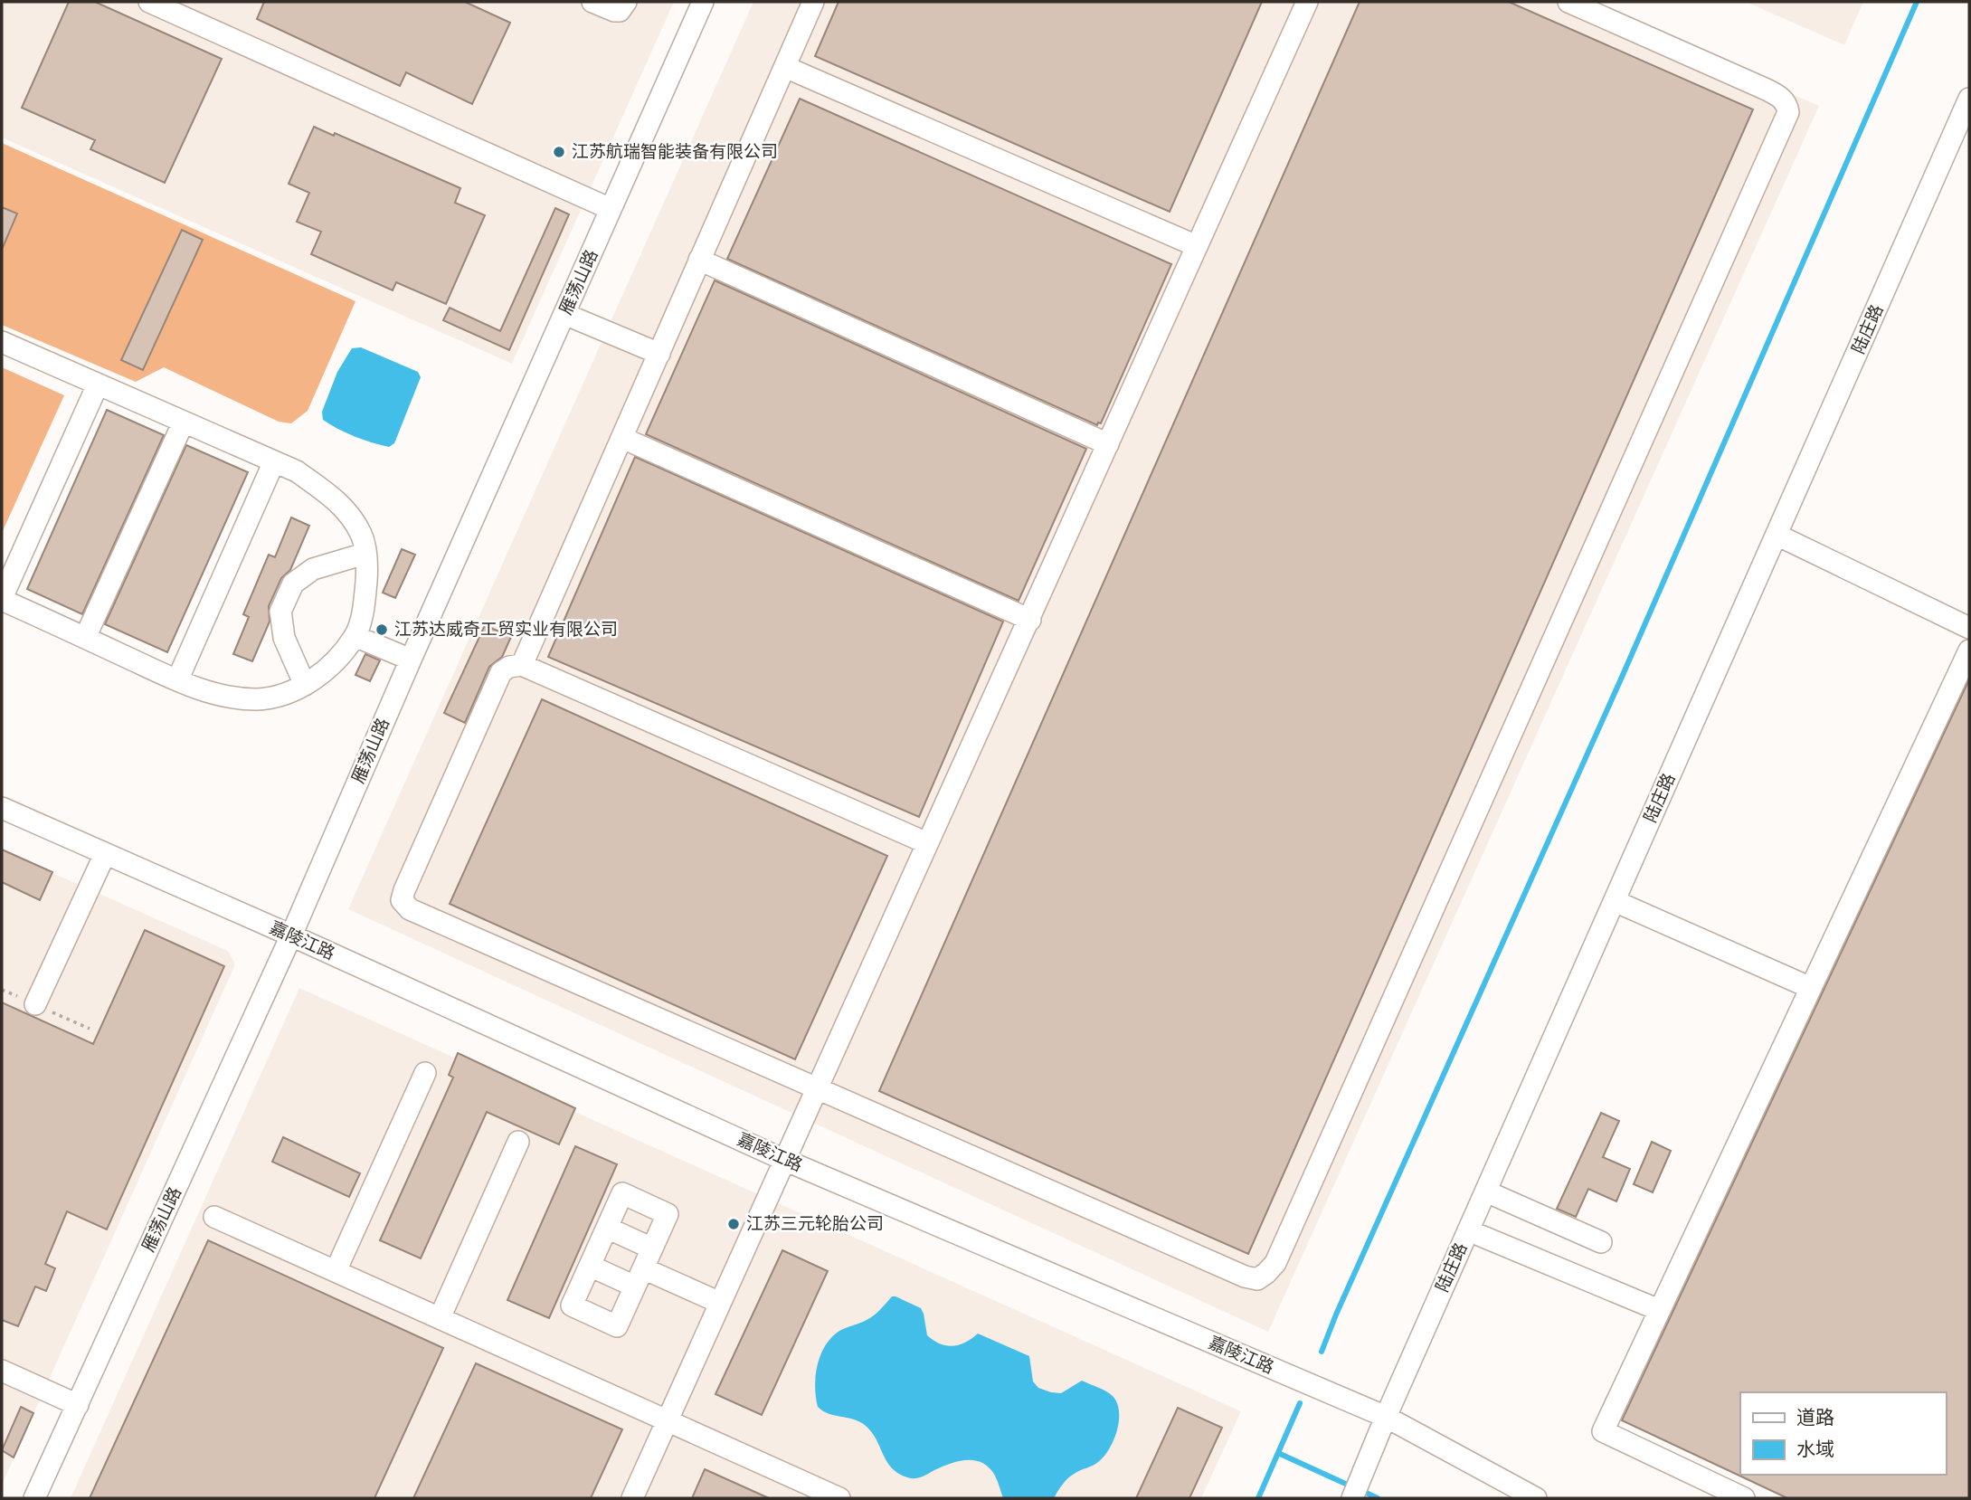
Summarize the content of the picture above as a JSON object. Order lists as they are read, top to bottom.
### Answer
{
  "streets": {
    "street": ["雁荡山路", "陆庄路", "嘉陵江路"]
  },
  "crossings": [
    ["雁荡山路", "嘉陵江路"],
    ["陆庄路", "嘉陵江路"]
  ],
  "places": ["江苏航瑞智能装备有限公司", "江苏达威奇工贸实业有限公司", "江苏三元轮胎公司"],
  "legend": ["道路", "水域"]
}
